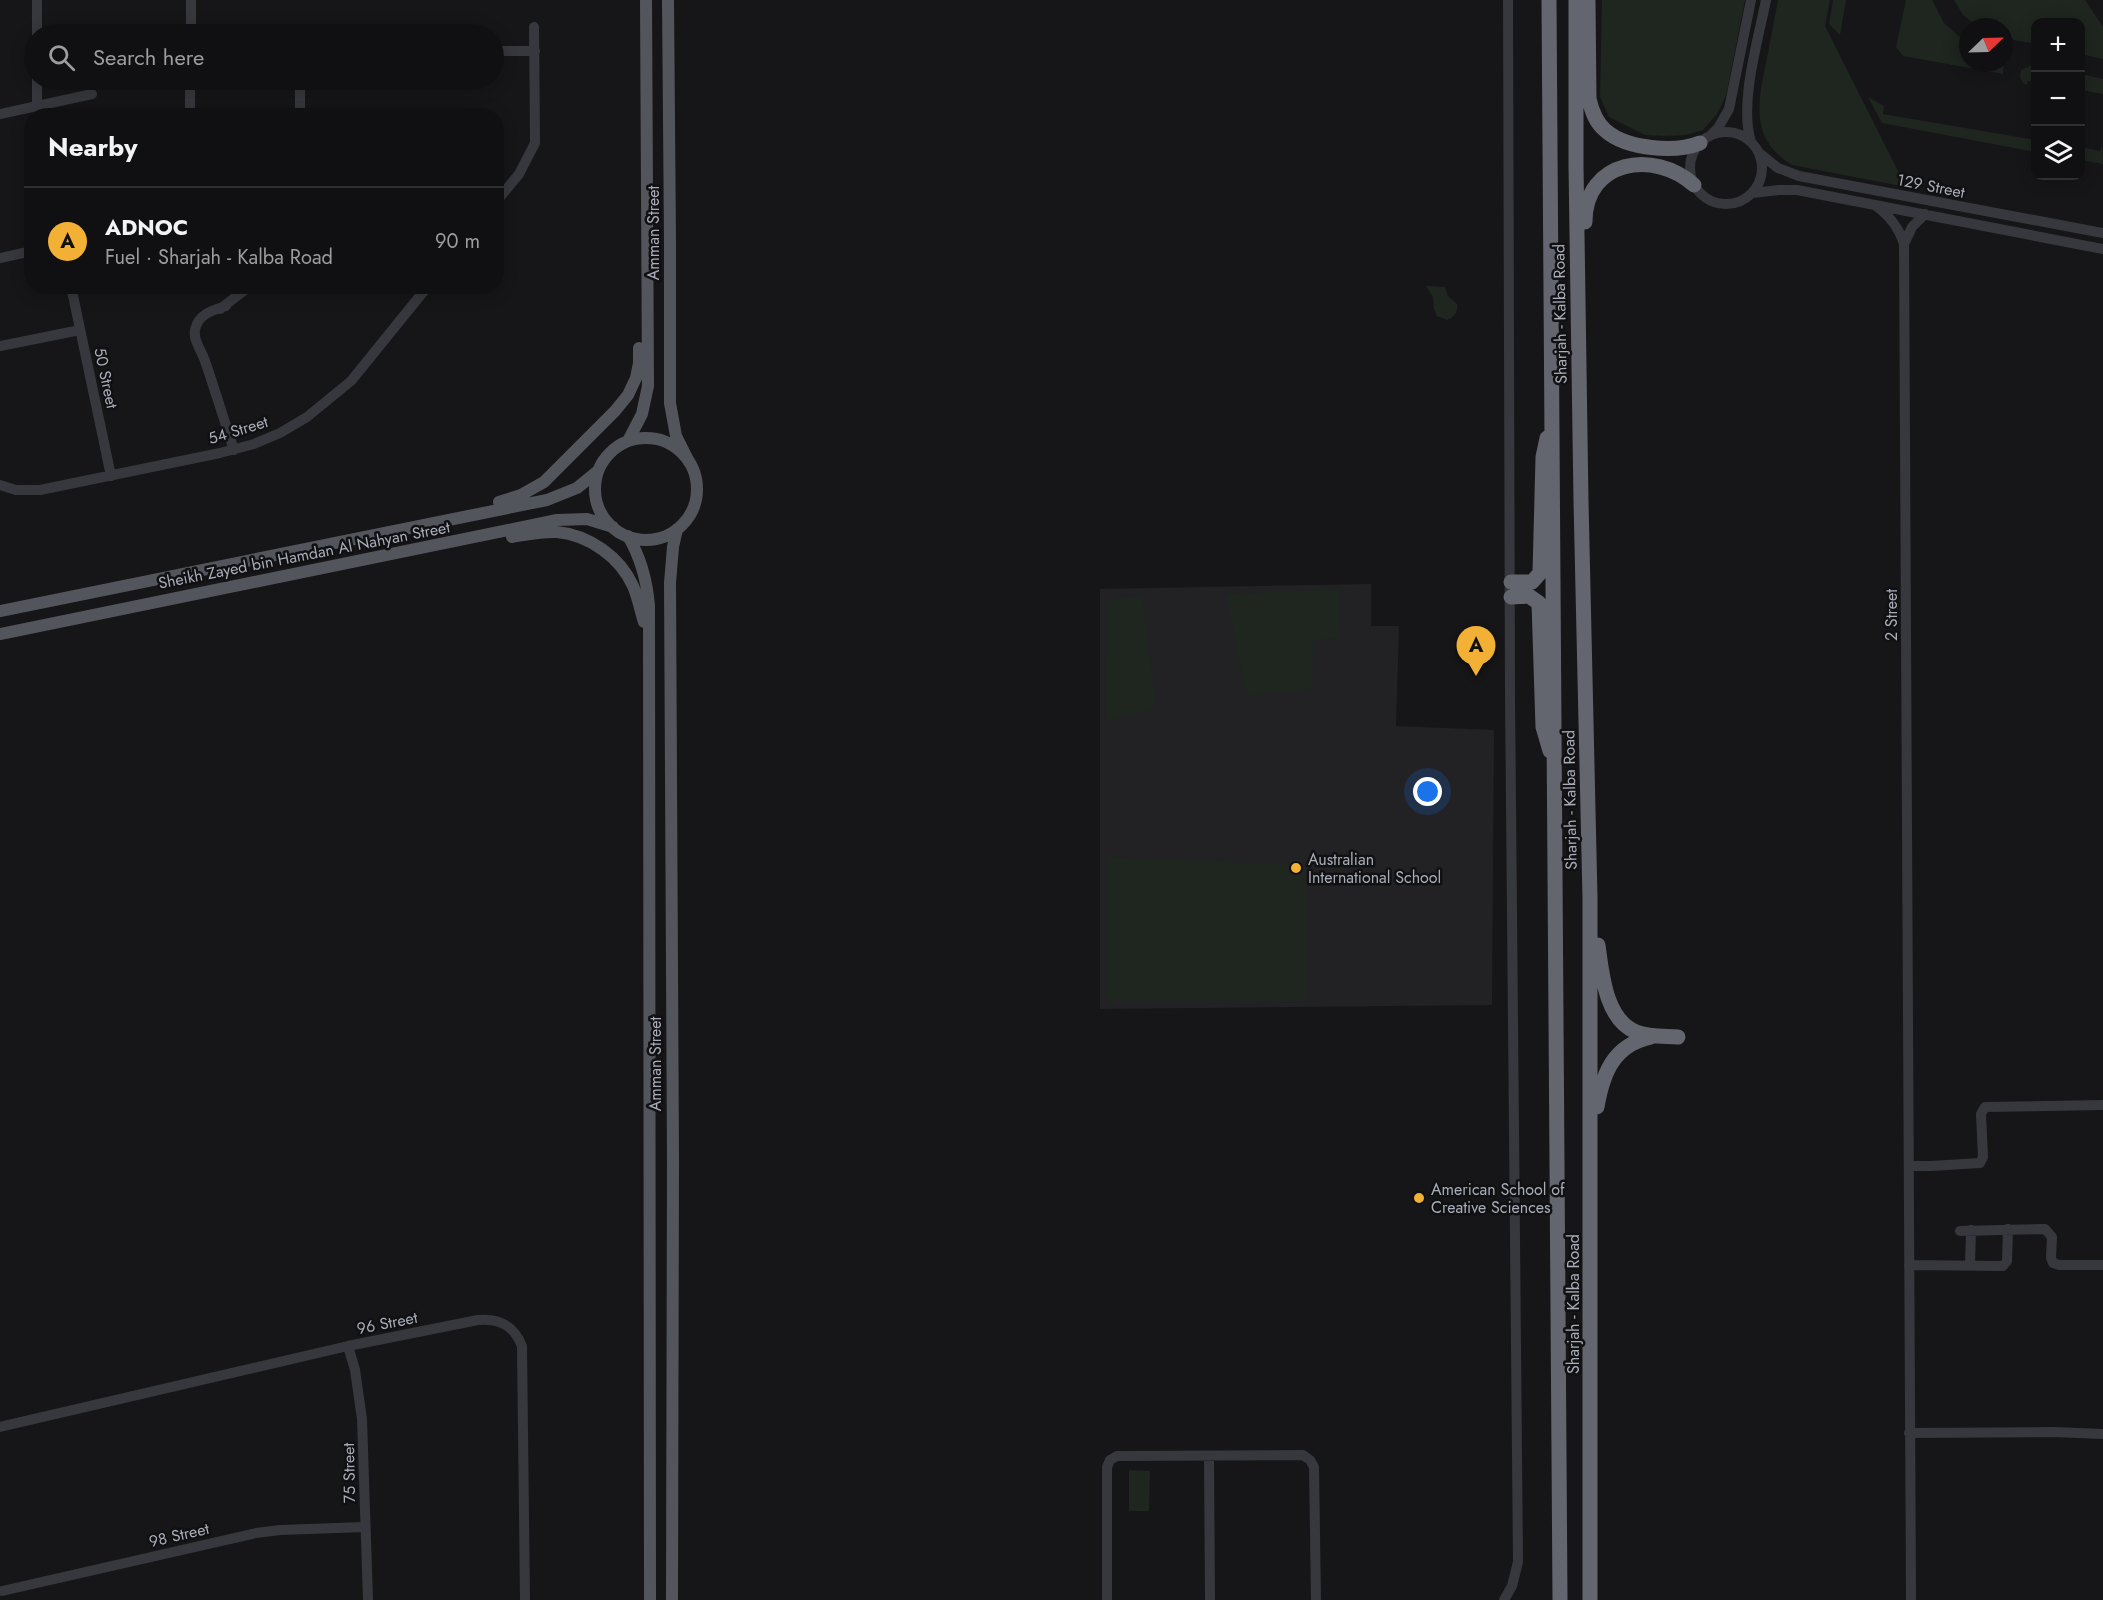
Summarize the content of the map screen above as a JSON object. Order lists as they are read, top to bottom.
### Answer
{
  "streets": {
    "highway": ["Sharjah - Kalba Road"],
    "main road": ["Amman Street", "Sheikh Zayed bin Hamdan Al Nahyan Street"],
    "street": [
      "129 Street",
      "50 Street",
      "54 Street",
      "2 Street",
      "96 Street",
      "75 Street",
      "98 Street"
    ]
  },
  "crossings": [
    ["Amman Street", "Sheikh Zayed bin Hamdan Al Nahyan Street"],
    ["50 Street", "54 Street"],
    ["96 Street", "75 Street"],
    ["75 Street", "98 Street"]
  ],
  "places": ["Australian International School", "American School of Creative Sciences"],
  "north": "top right",
  "page": {
    "map_buttons": ["+", "−"],
    "search": "Search here",
    "heading": "Nearby",
    "list": [
      {
        "mark": "A",
        "name": "ADNOC",
        "note": "Fuel · Sharjah - Kalba Road",
        "value": "90 m"
      }
    ],
    "pins": "A"
  }
}
